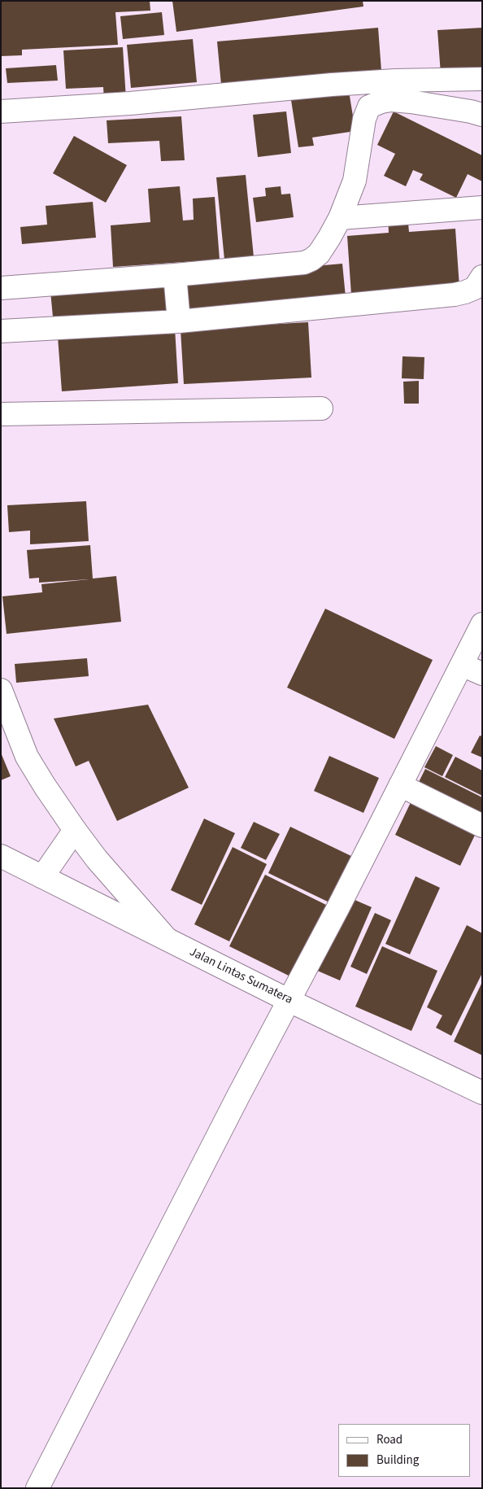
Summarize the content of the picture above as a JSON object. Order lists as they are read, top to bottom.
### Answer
{
  "streets": {
    "main road": ["Jalan Lintas Sumatera"]
  },
  "legend": ["Road", "Building"]
}
